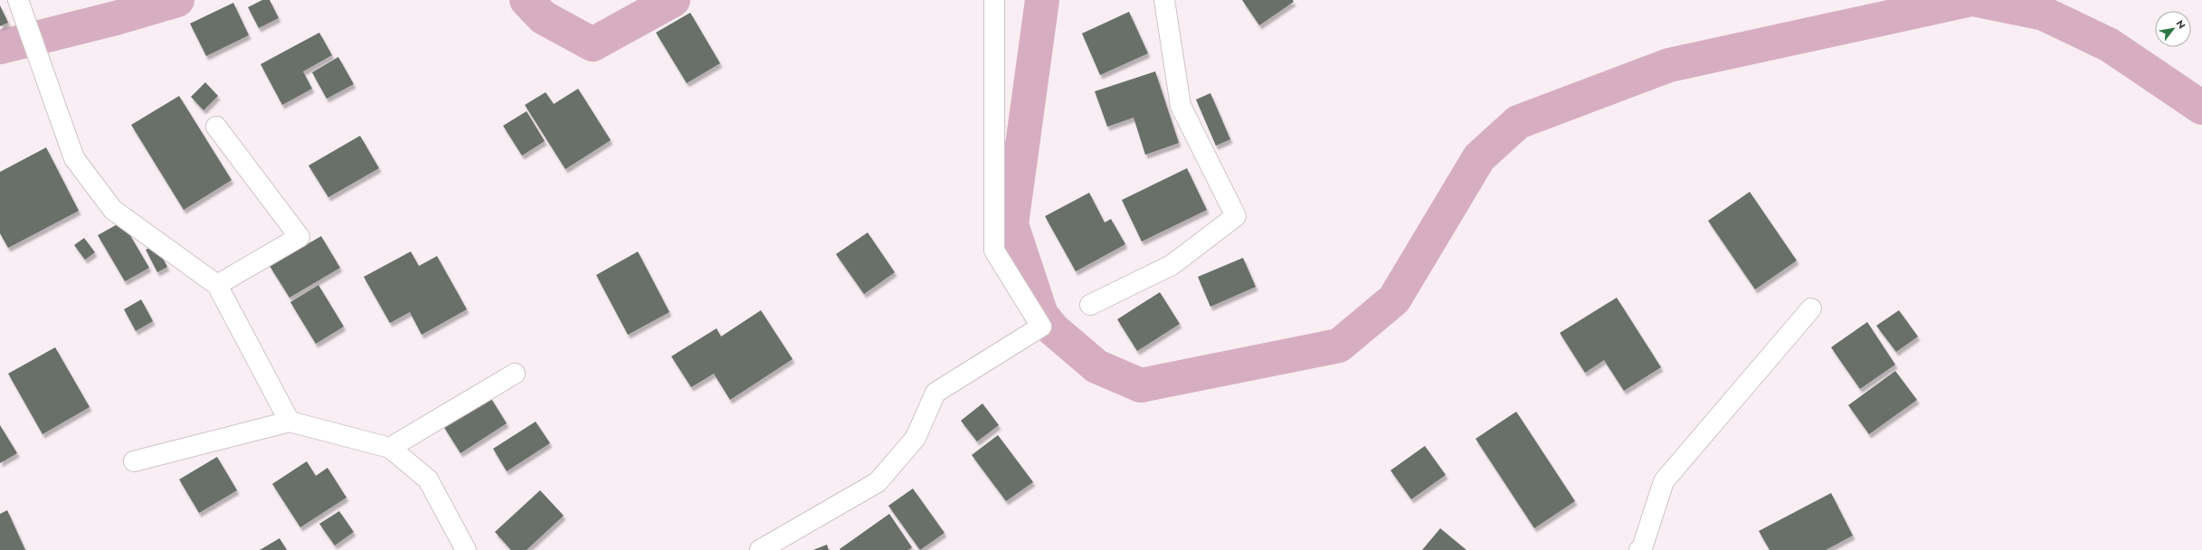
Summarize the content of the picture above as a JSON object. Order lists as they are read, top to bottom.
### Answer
{
  "north": "top right"
}
